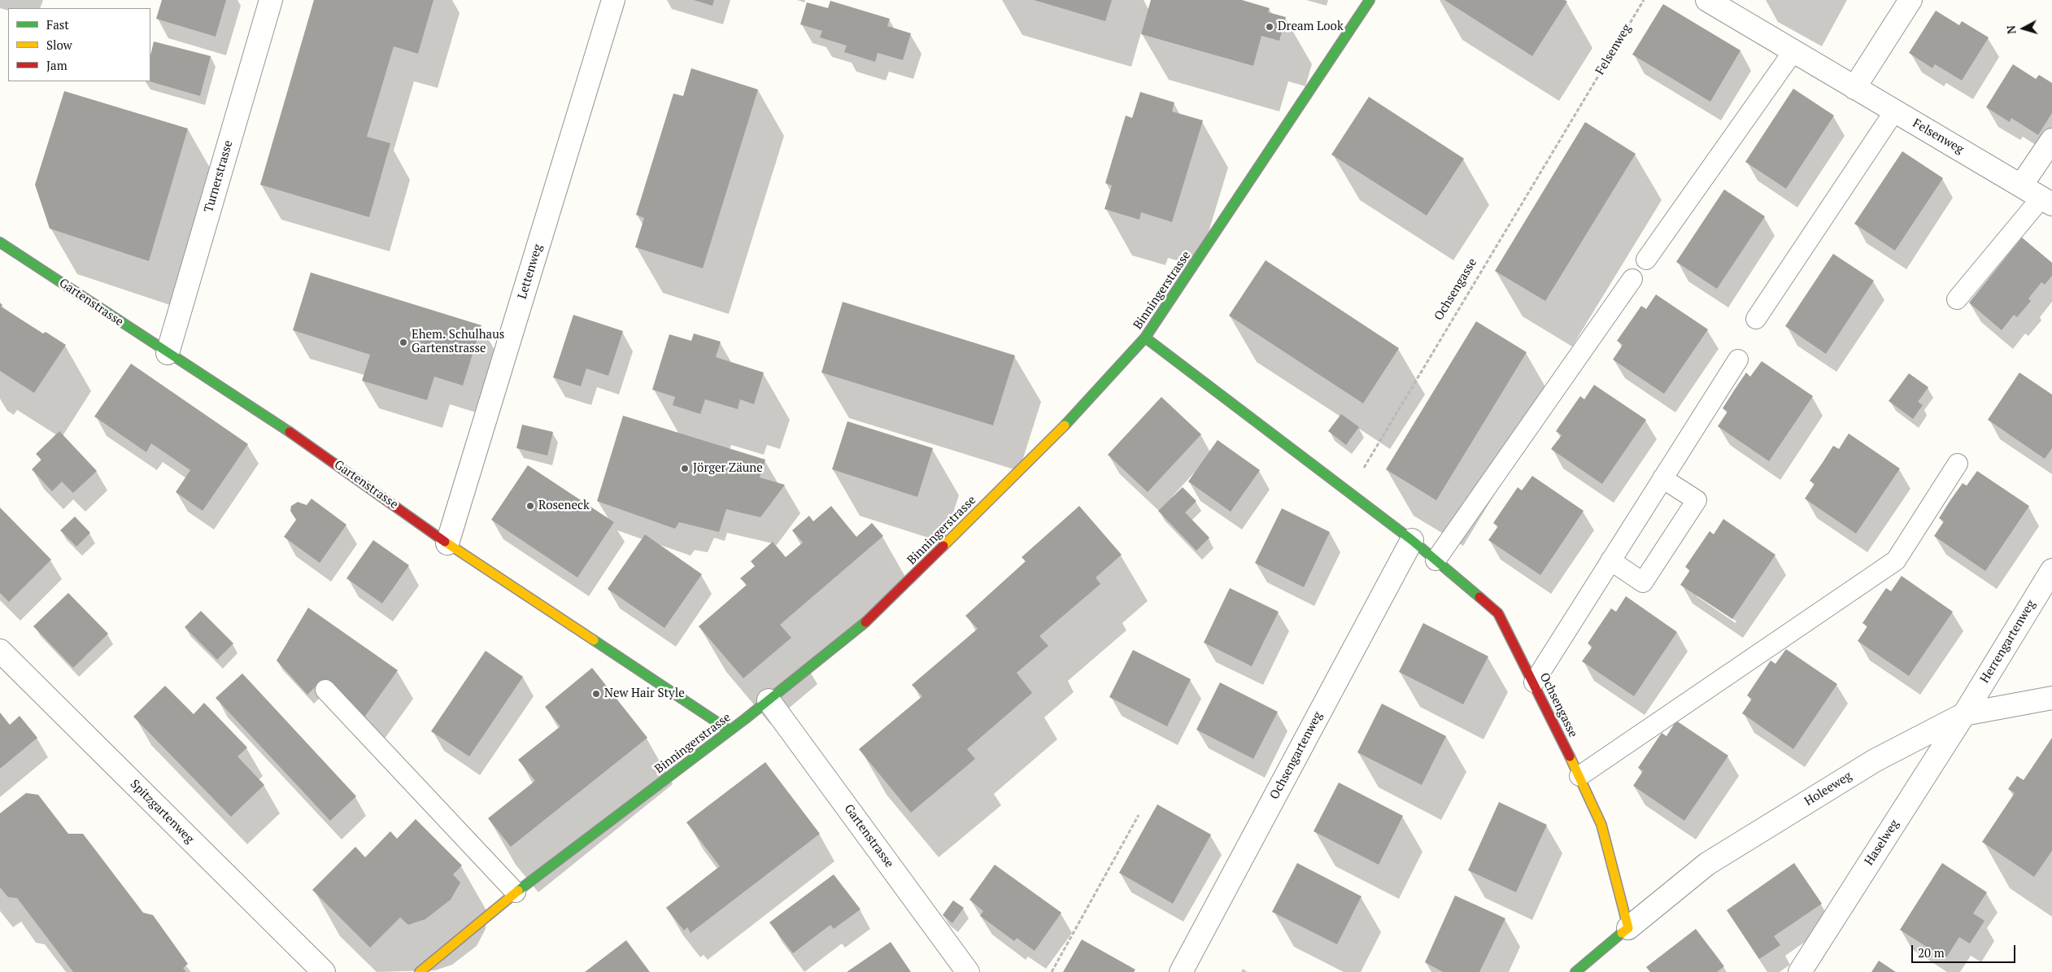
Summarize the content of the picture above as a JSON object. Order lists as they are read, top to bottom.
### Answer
{
  "streets": {
    "street": [
      "Felsenweg",
      "Turnerstrasse",
      "Lettenweg",
      "Ochsengasse",
      "Binningerstrasse",
      "Gartenstrasse",
      "Herrengartenweg",
      "Ochsengartenweg",
      "Holeeweg",
      "Spitzgartenweg",
      "Haselweg"
    ]
  },
  "crossings": [
    ["Felsenweg", "Ochsengasse"],
    ["Turnerstrasse", "Gartenstrasse"],
    ["Lettenweg", "Gartenstrasse"],
    ["Ochsengasse", "Binningerstrasse"],
    ["Ochsengasse", "Ochsengartenweg"],
    ["Ochsengasse", "Holeeweg"],
    ["Binningerstrasse", "Gartenstrasse"],
    ["Herrengartenweg", "Holeeweg"],
    ["Herrengartenweg", "Haselweg"],
    ["Holeeweg", "Haselweg"]
  ],
  "places": [
    "Dream Look",
    "Ehem. Schulhaus Gartenstrasse",
    "Jörger Zäune",
    "Roseneck",
    "New Hair Style"
  ],
  "legend": ["Fast", "Slow", "Jam"],
  "scale_bar": "20 m",
  "north": "left"
}
